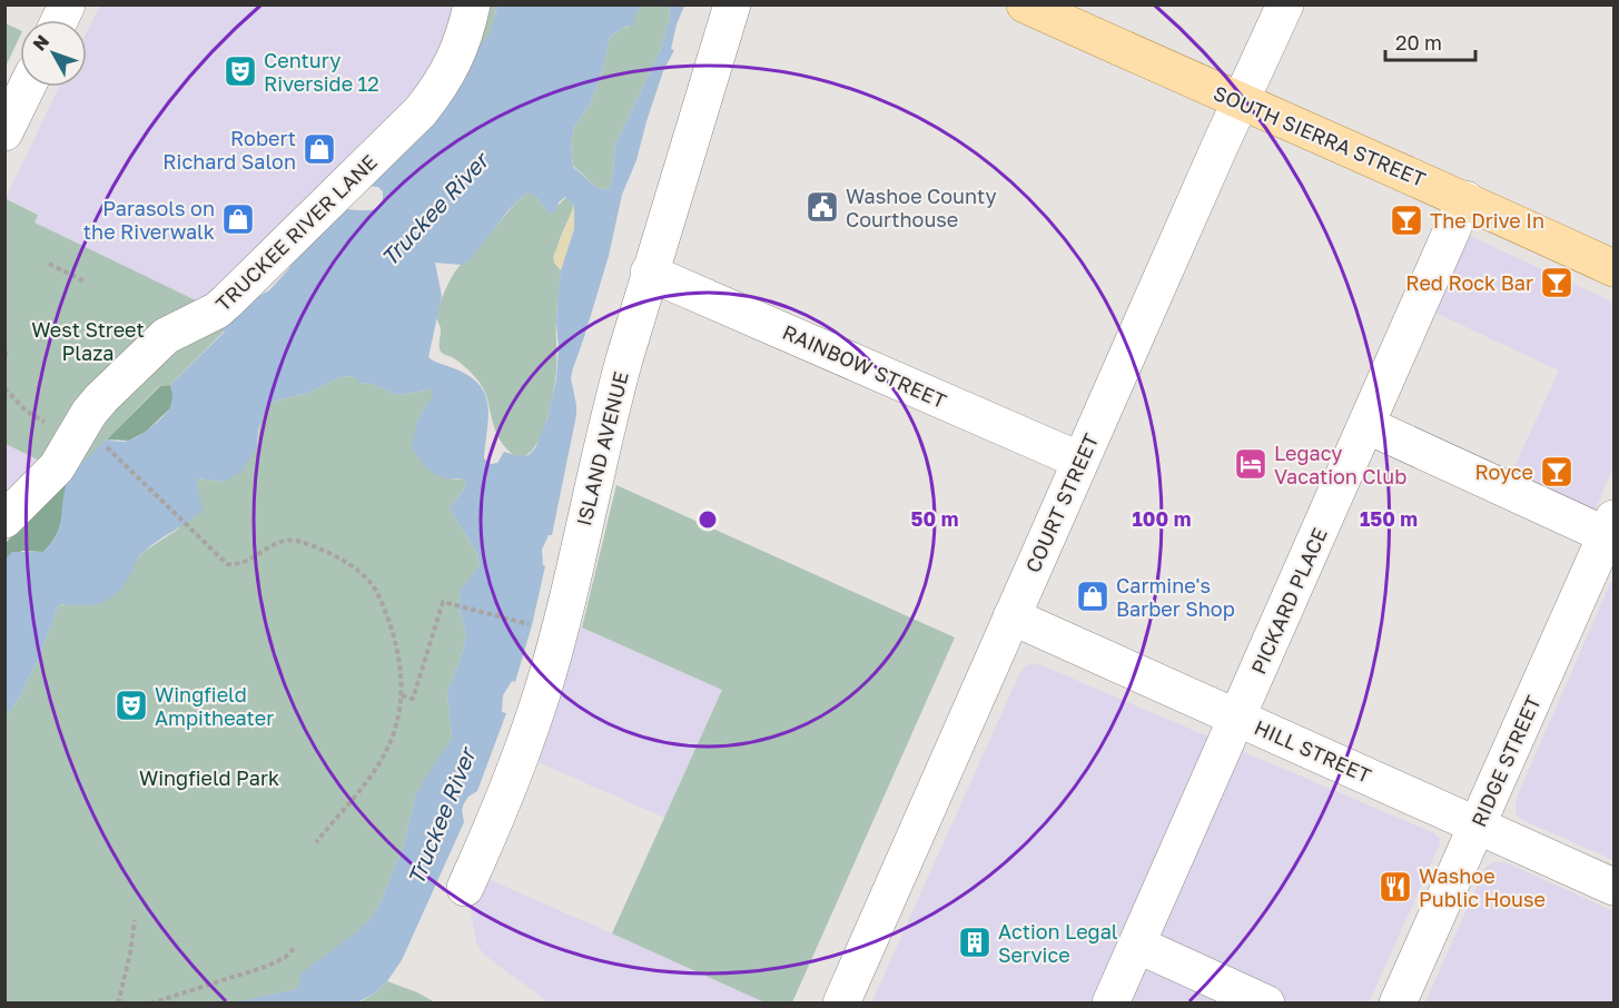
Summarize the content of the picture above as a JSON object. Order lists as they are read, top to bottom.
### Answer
{
  "streets": {
    "main road": ["SOUTH SIERRA STREET"],
    "street": [
      "TRUCKEE RIVER LANE",
      "RAINBOW STREET",
      "ISLAND AVENUE",
      "COURT STREET",
      "PICKARD PLACE",
      "HILL STREET",
      "RIDGE STREET"
    ]
  },
  "crossings": [
    ["SOUTH SIERRA STREET", "COURT STREET"],
    ["SOUTH SIERRA STREET", "PICKARD PLACE"],
    ["RAINBOW STREET", "ISLAND AVENUE"],
    ["RAINBOW STREET", "COURT STREET"],
    ["COURT STREET", "HILL STREET"],
    ["PICKARD PLACE", "HILL STREET"],
    ["HILL STREET", "RIDGE STREET"]
  ],
  "water": ["Truckee River"],
  "parks": ["West Street Plaza", "Wingfield Park"],
  "places": {
    "theatre": ["Century Riverside 12", "Wingfield Ampitheater"],
    "shop": ["Robert Richard Salon", "Parasols on the Riverwalk", "Carmine's Barber Shop"],
    "public building": ["Washoe County Courthouse"],
    "bar": ["The Drive In", "Red Rock Bar", "Royce"],
    "hotel": ["Legacy Vacation Club"],
    "restaurant": ["Washoe Public House"],
    "building": ["Action Legal Service"]
  },
  "scale_bar": "20 m",
  "north": "top left",
  "rings": ["50 m", "100 m", "150 m"]
}
